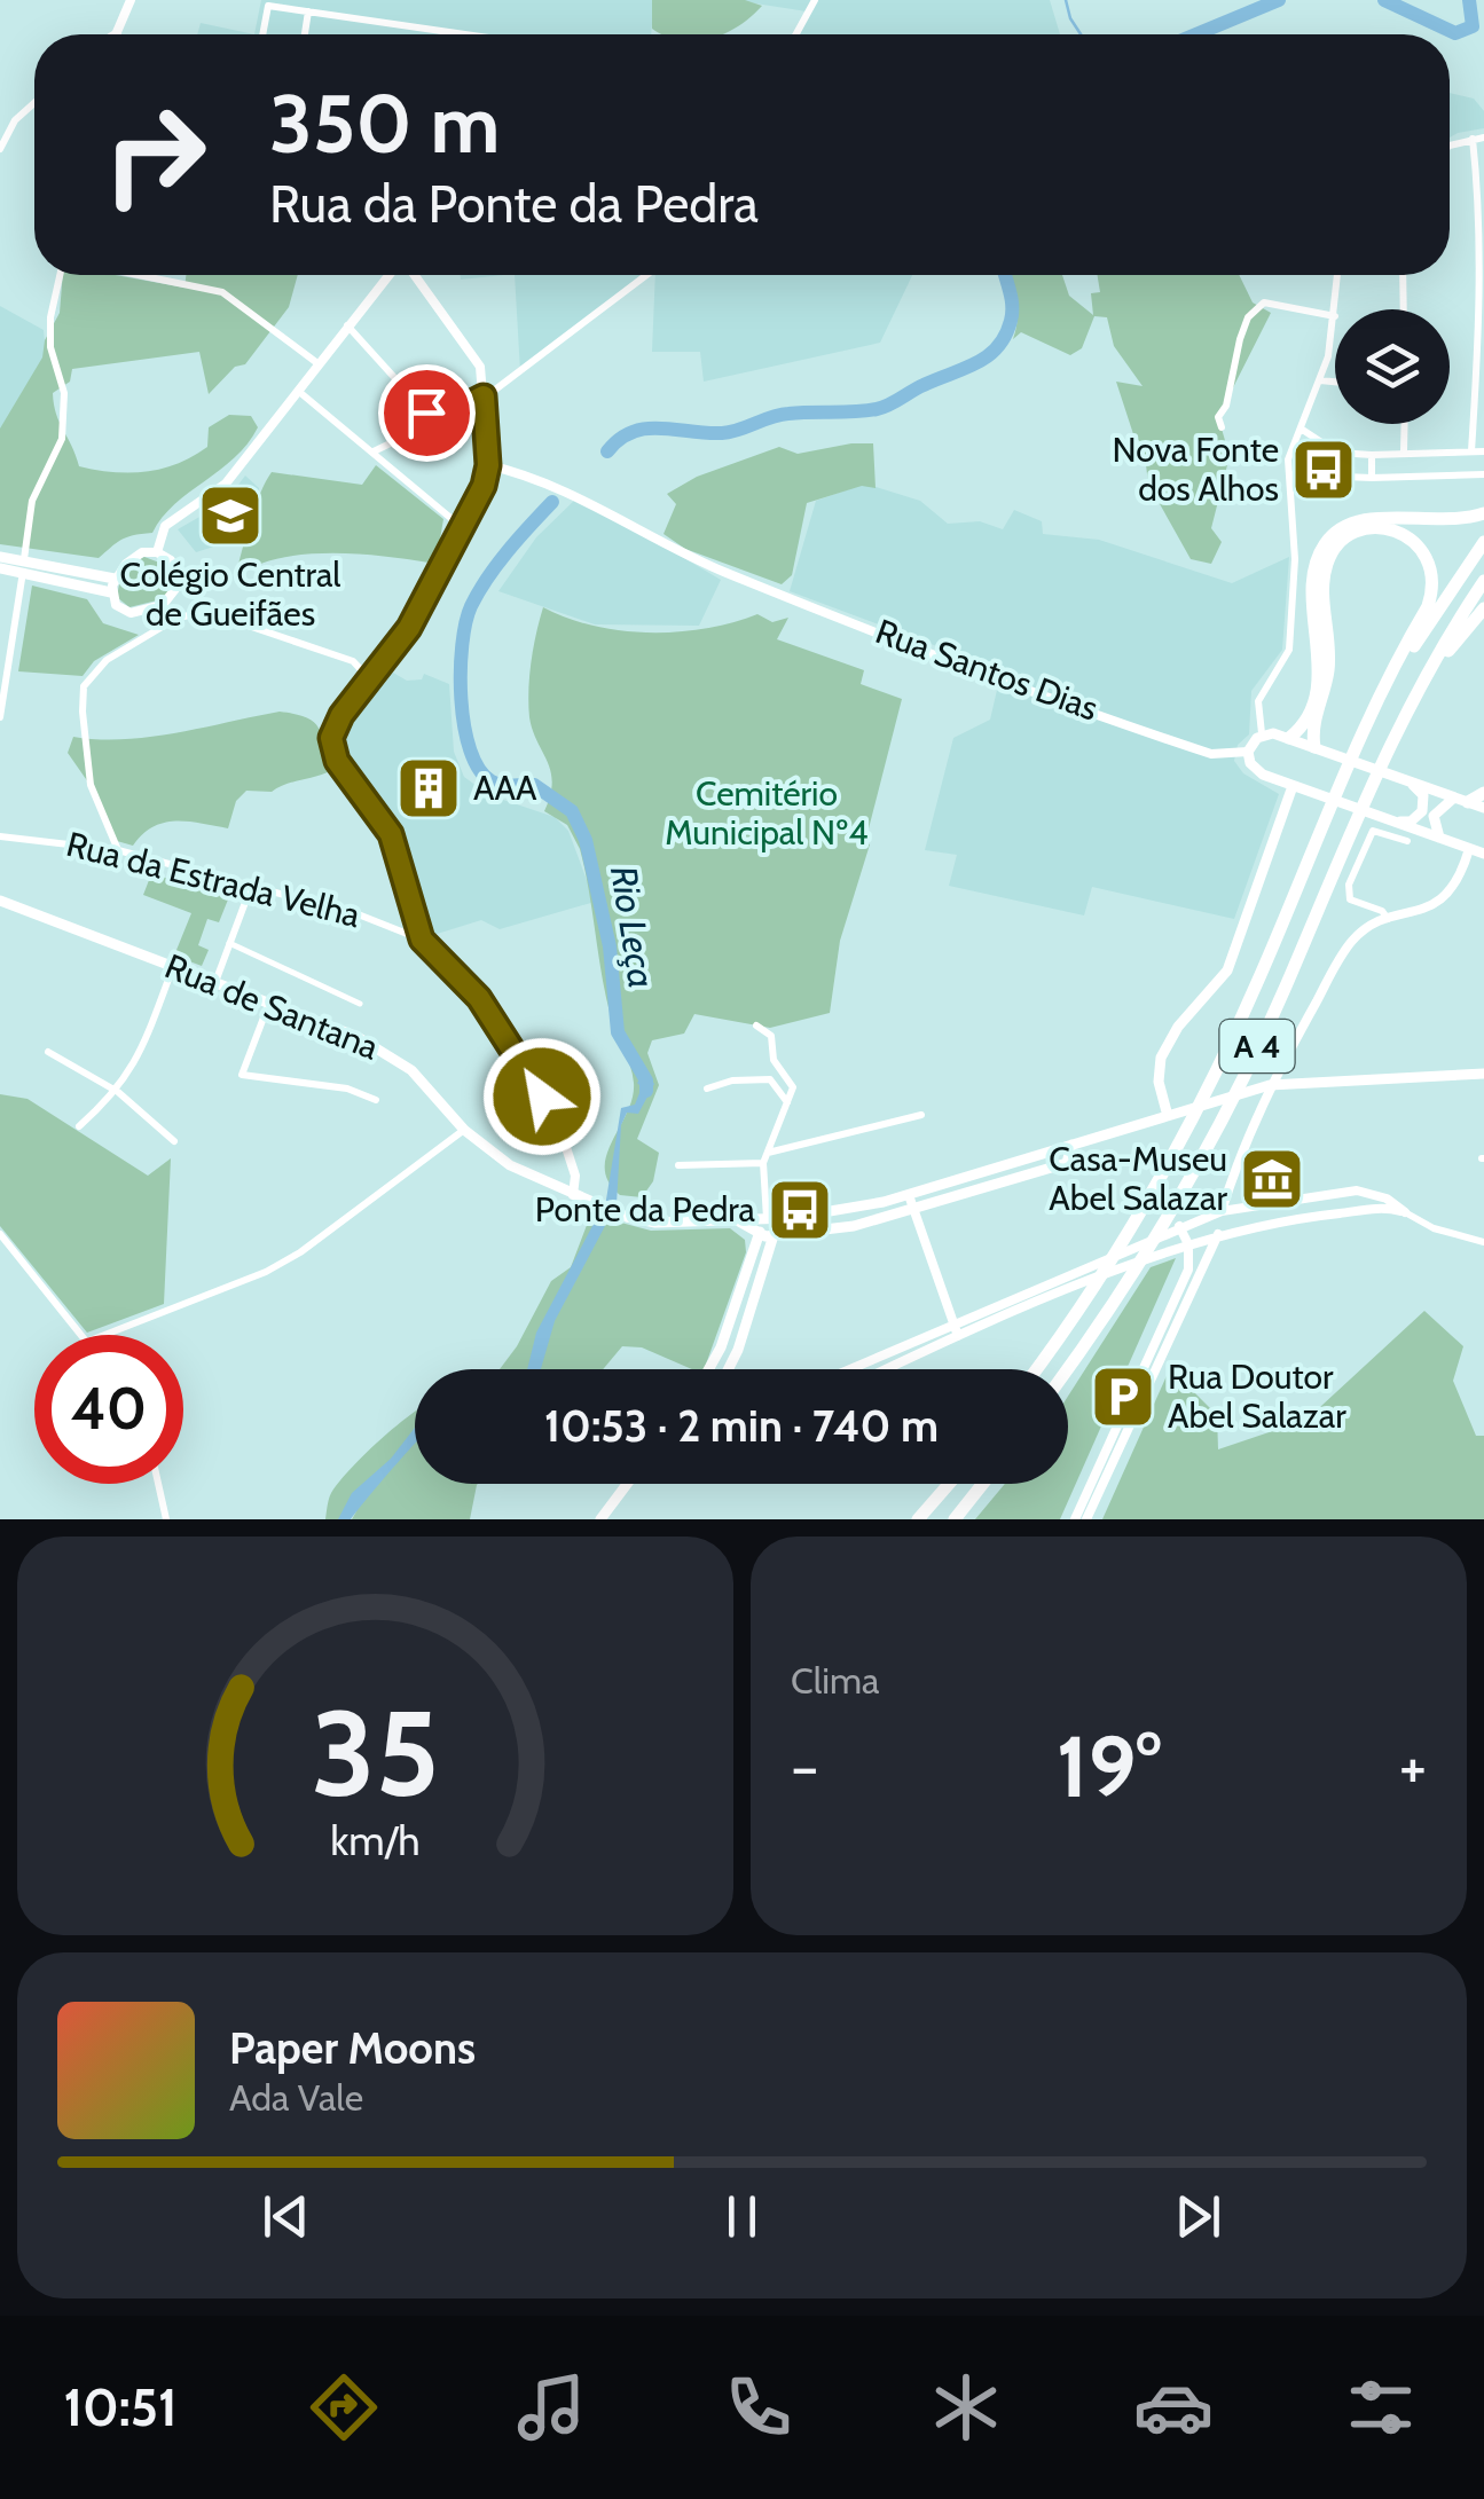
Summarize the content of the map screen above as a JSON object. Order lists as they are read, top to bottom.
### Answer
{
  "streets": {
    "highway": ["A 4"],
    "main road": ["Rua de Santana"],
    "street": ["Rua Santos Dias", "Rua da Estrada Velha"]
  },
  "water": ["Rio Leça"],
  "parks": ["Cemitério Municipal Nº4"],
  "places": {
    "bus stop": ["Nova Fonte dos Alhos", "Ponte da Pedra"],
    "school or university": ["Colégio Central de Gueifães"],
    "building": ["AAA"],
    "museum": ["Casa-Museu Abel Salazar"],
    "parking": ["Rua Doutor Abel Salazar"]
  },
  "page": {
    "turn": ["350 m", "Rua da Ponte da Pedra"],
    "limit": "40",
    "trip": "10:53 · 2 min · 740 m",
    "tile": "Clima",
    "heat": ["−", "19°", "+"],
    "song": ["Paper Moons", "Ada Vale"],
    "tabs": "10:51",
    "gauge": ["35", "km/h"]
  }
}
